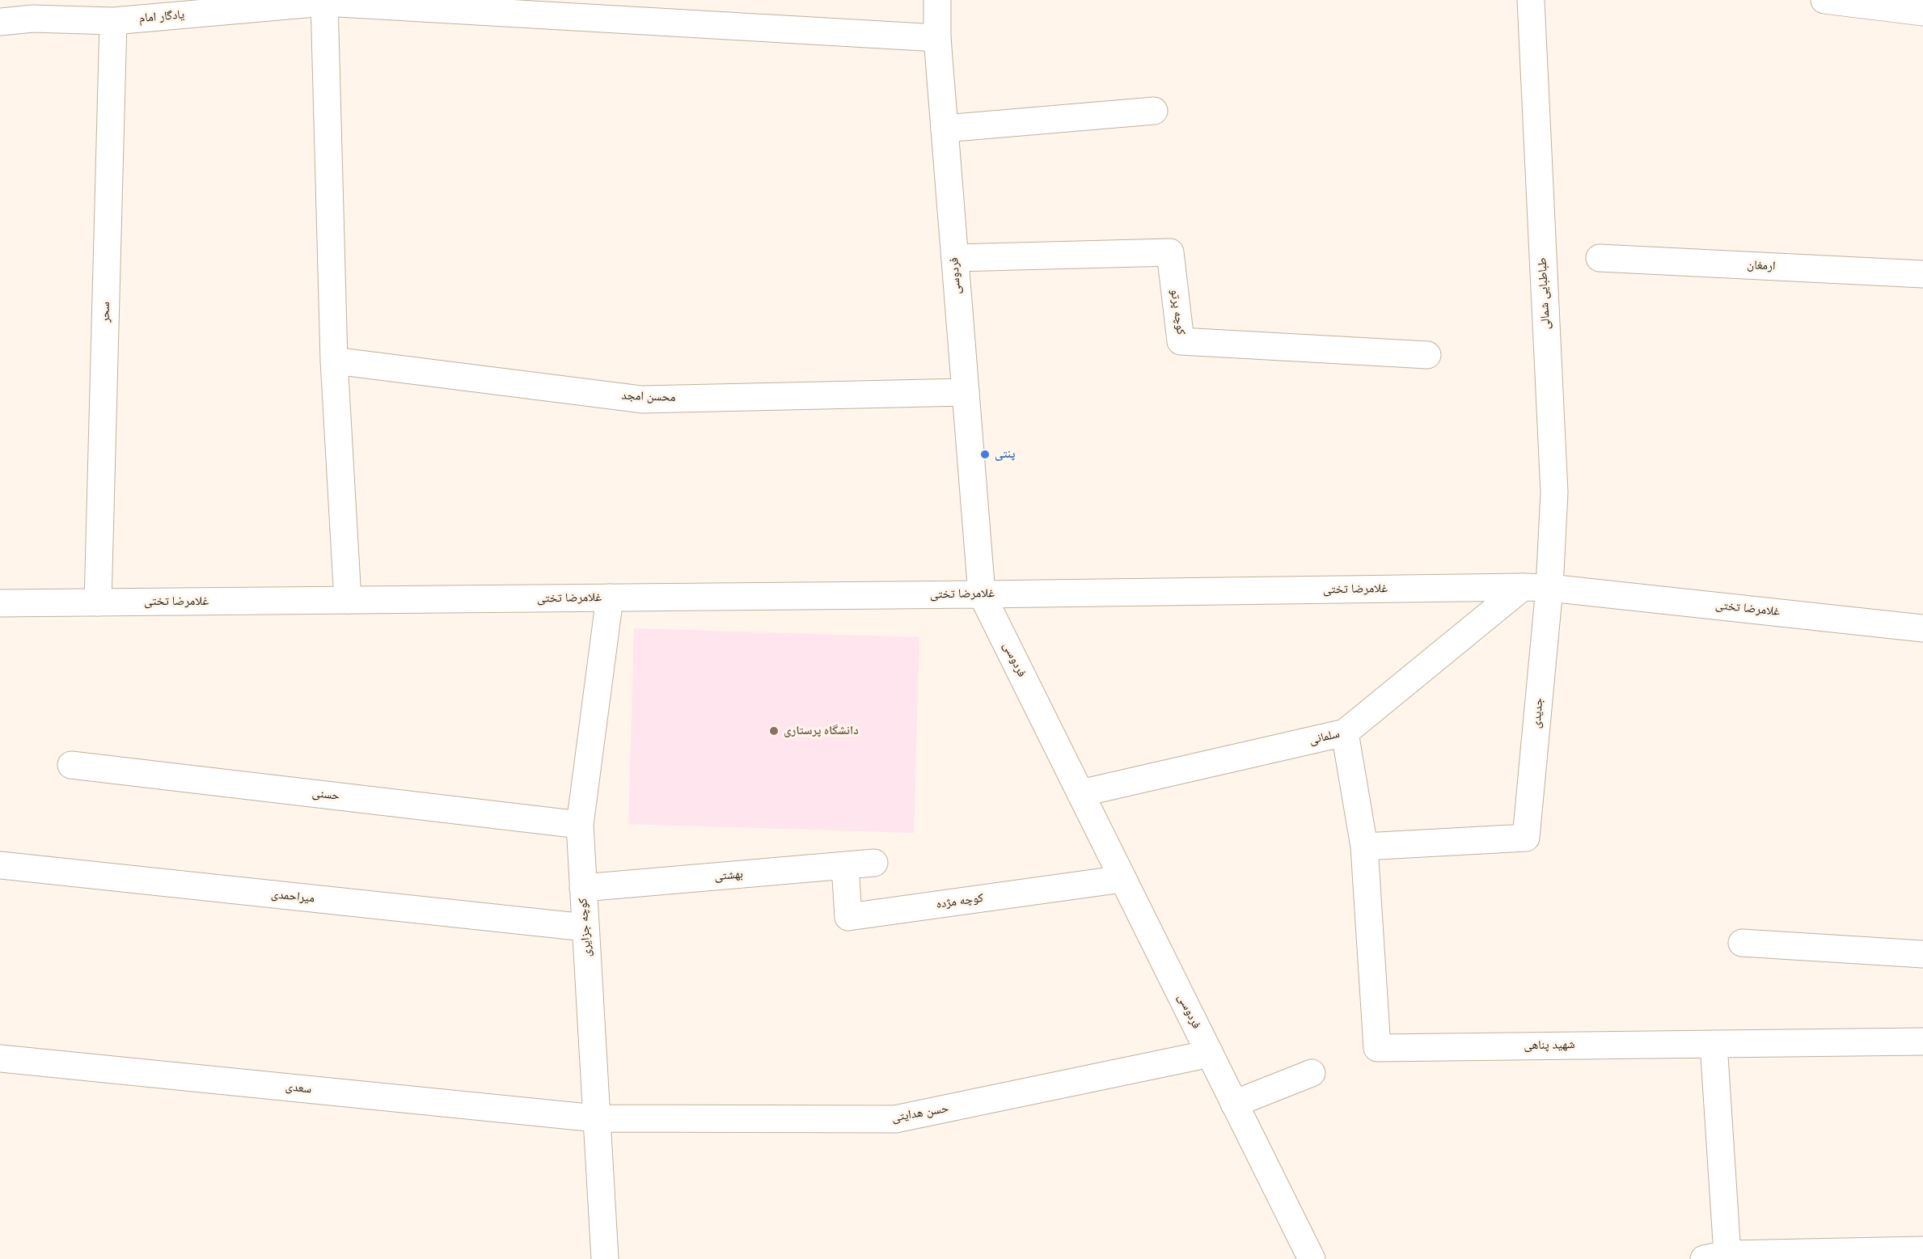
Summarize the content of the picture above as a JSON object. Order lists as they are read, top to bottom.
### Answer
{
  "streets": {
    "street": [
      "یادگار امام",
      "ارمغان",
      "فردوسی",
      "طباطبایی شمالی",
      "سحر",
      "کوچه پرتو",
      "محسن امجد",
      "غلامرضا تختی",
      "جدیدی",
      "سلمانی",
      "حسنی",
      "بهشتی",
      "میراحمدی",
      "کوچه مژده",
      "کوچه جزایری",
      "شهید پناهی",
      "سعدی",
      "حسن هدایتی"
    ]
  },
  "crossings": [
    ["یادگار امام", "فردوسی"],
    ["یادگار امام", "سحر"],
    ["فردوسی", "کوچه پرتو"],
    ["فردوسی", "محسن امجد"],
    ["فردوسی", "غلامرضا تختی"],
    ["فردوسی", "سلمانی"],
    ["فردوسی", "کوچه مژده"],
    ["فردوسی", "حسن هدایتی"],
    ["طباطبایی شمالی", "غلامرضا تختی"],
    ["طباطبایی شمالی", "جدیدی"],
    ["سحر", "غلامرضا تختی"],
    ["غلامرضا تختی", "جدیدی"],
    ["غلامرضا تختی", "سلمانی"],
    ["غلامرضا تختی", "کوچه جزایری"],
    ["جدیدی", "شهید پناهی"],
    ["حسنی", "کوچه جزایری"],
    ["بهشتی", "کوچه مژده"],
    ["بهشتی", "کوچه جزایری"],
    ["میراحمدی", "کوچه جزایری"],
    ["کوچه جزایری", "سعدی"],
    ["کوچه جزایری", "حسن هدایتی"],
    ["سعدی", "حسن هدایتی"]
  ],
  "places": ["پنتی", "دانشگاه پرستاری"]
}
